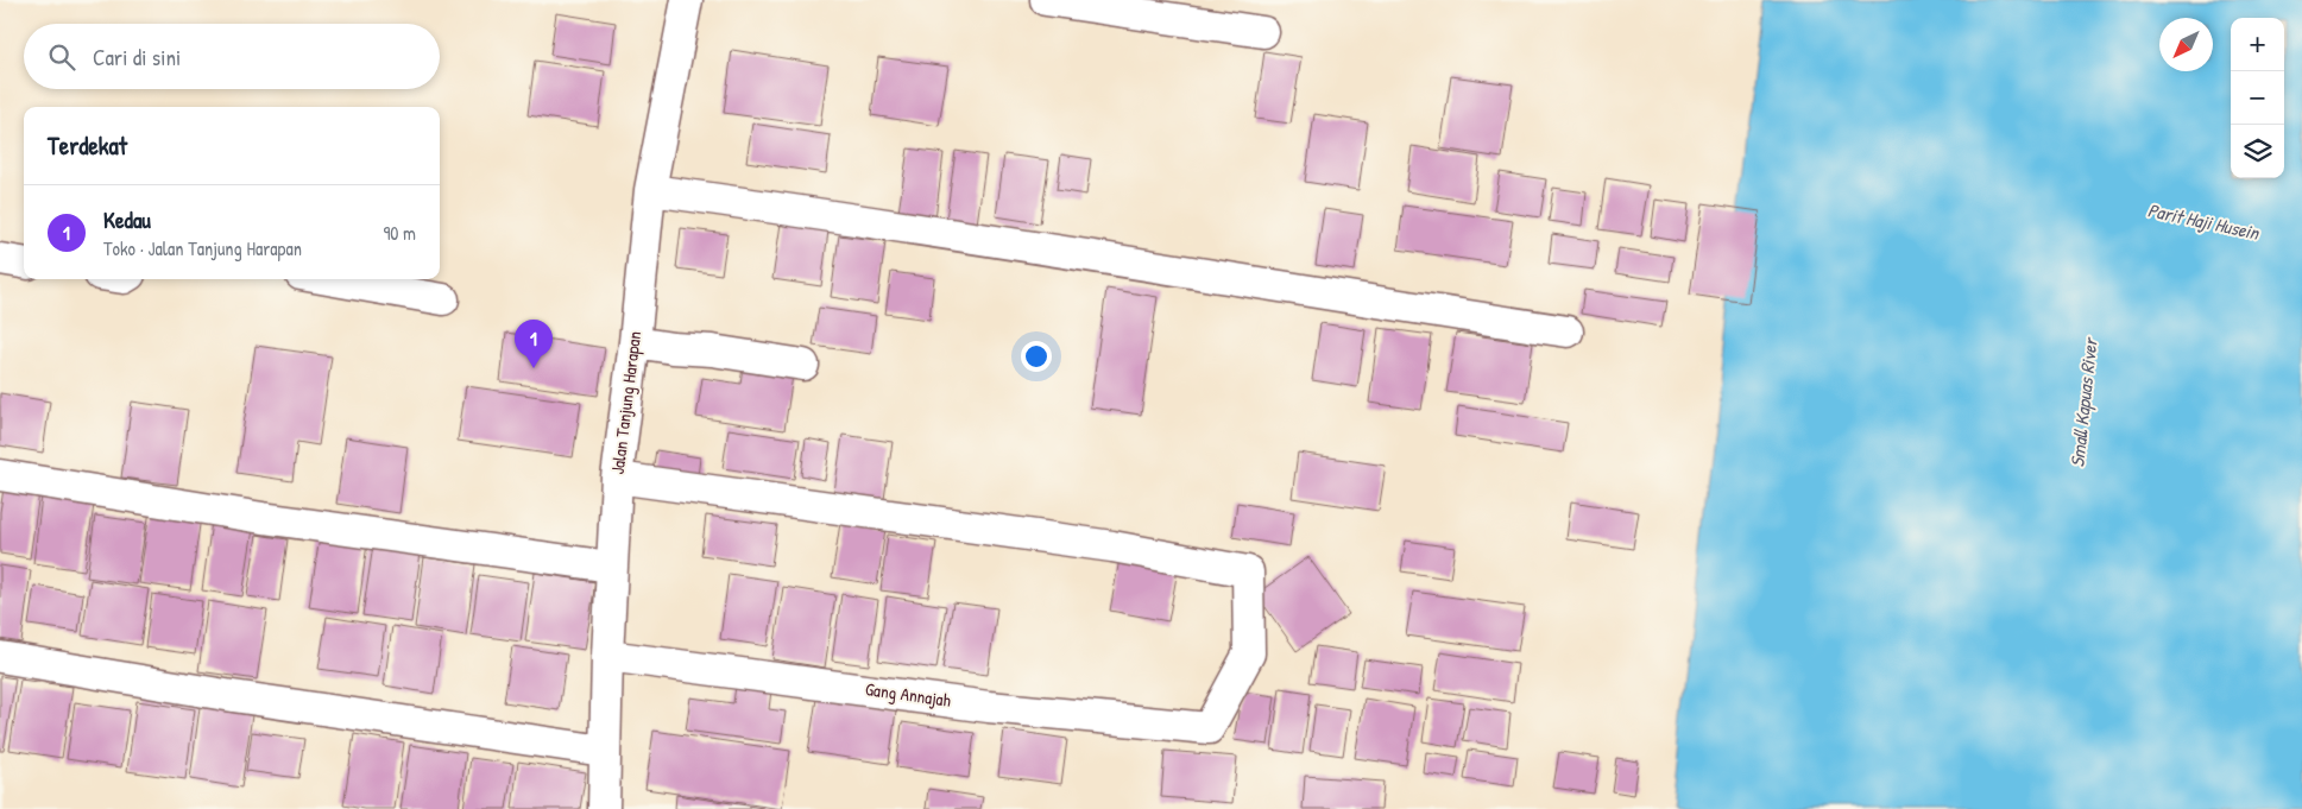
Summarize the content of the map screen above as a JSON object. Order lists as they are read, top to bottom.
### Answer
{
  "streets": {
    "street": ["Jalan Tanjung Harapan", "Gang Annajah"]
  },
  "crossings": [
    ["Jalan Tanjung Harapan", "Gang Annajah"]
  ],
  "water": ["Parit Haji Husein", "Small Kapuas River"],
  "north": "bottom left",
  "page": {
    "map_buttons": ["+", "−"],
    "search": "Cari di sini",
    "heading": "Terdekat",
    "list": [
      {
        "mark": "1",
        "name": "Kedau",
        "note": "Toko · Jalan Tanjung Harapan",
        "value": "90 m"
      }
    ],
    "pins": "1"
  }
}
